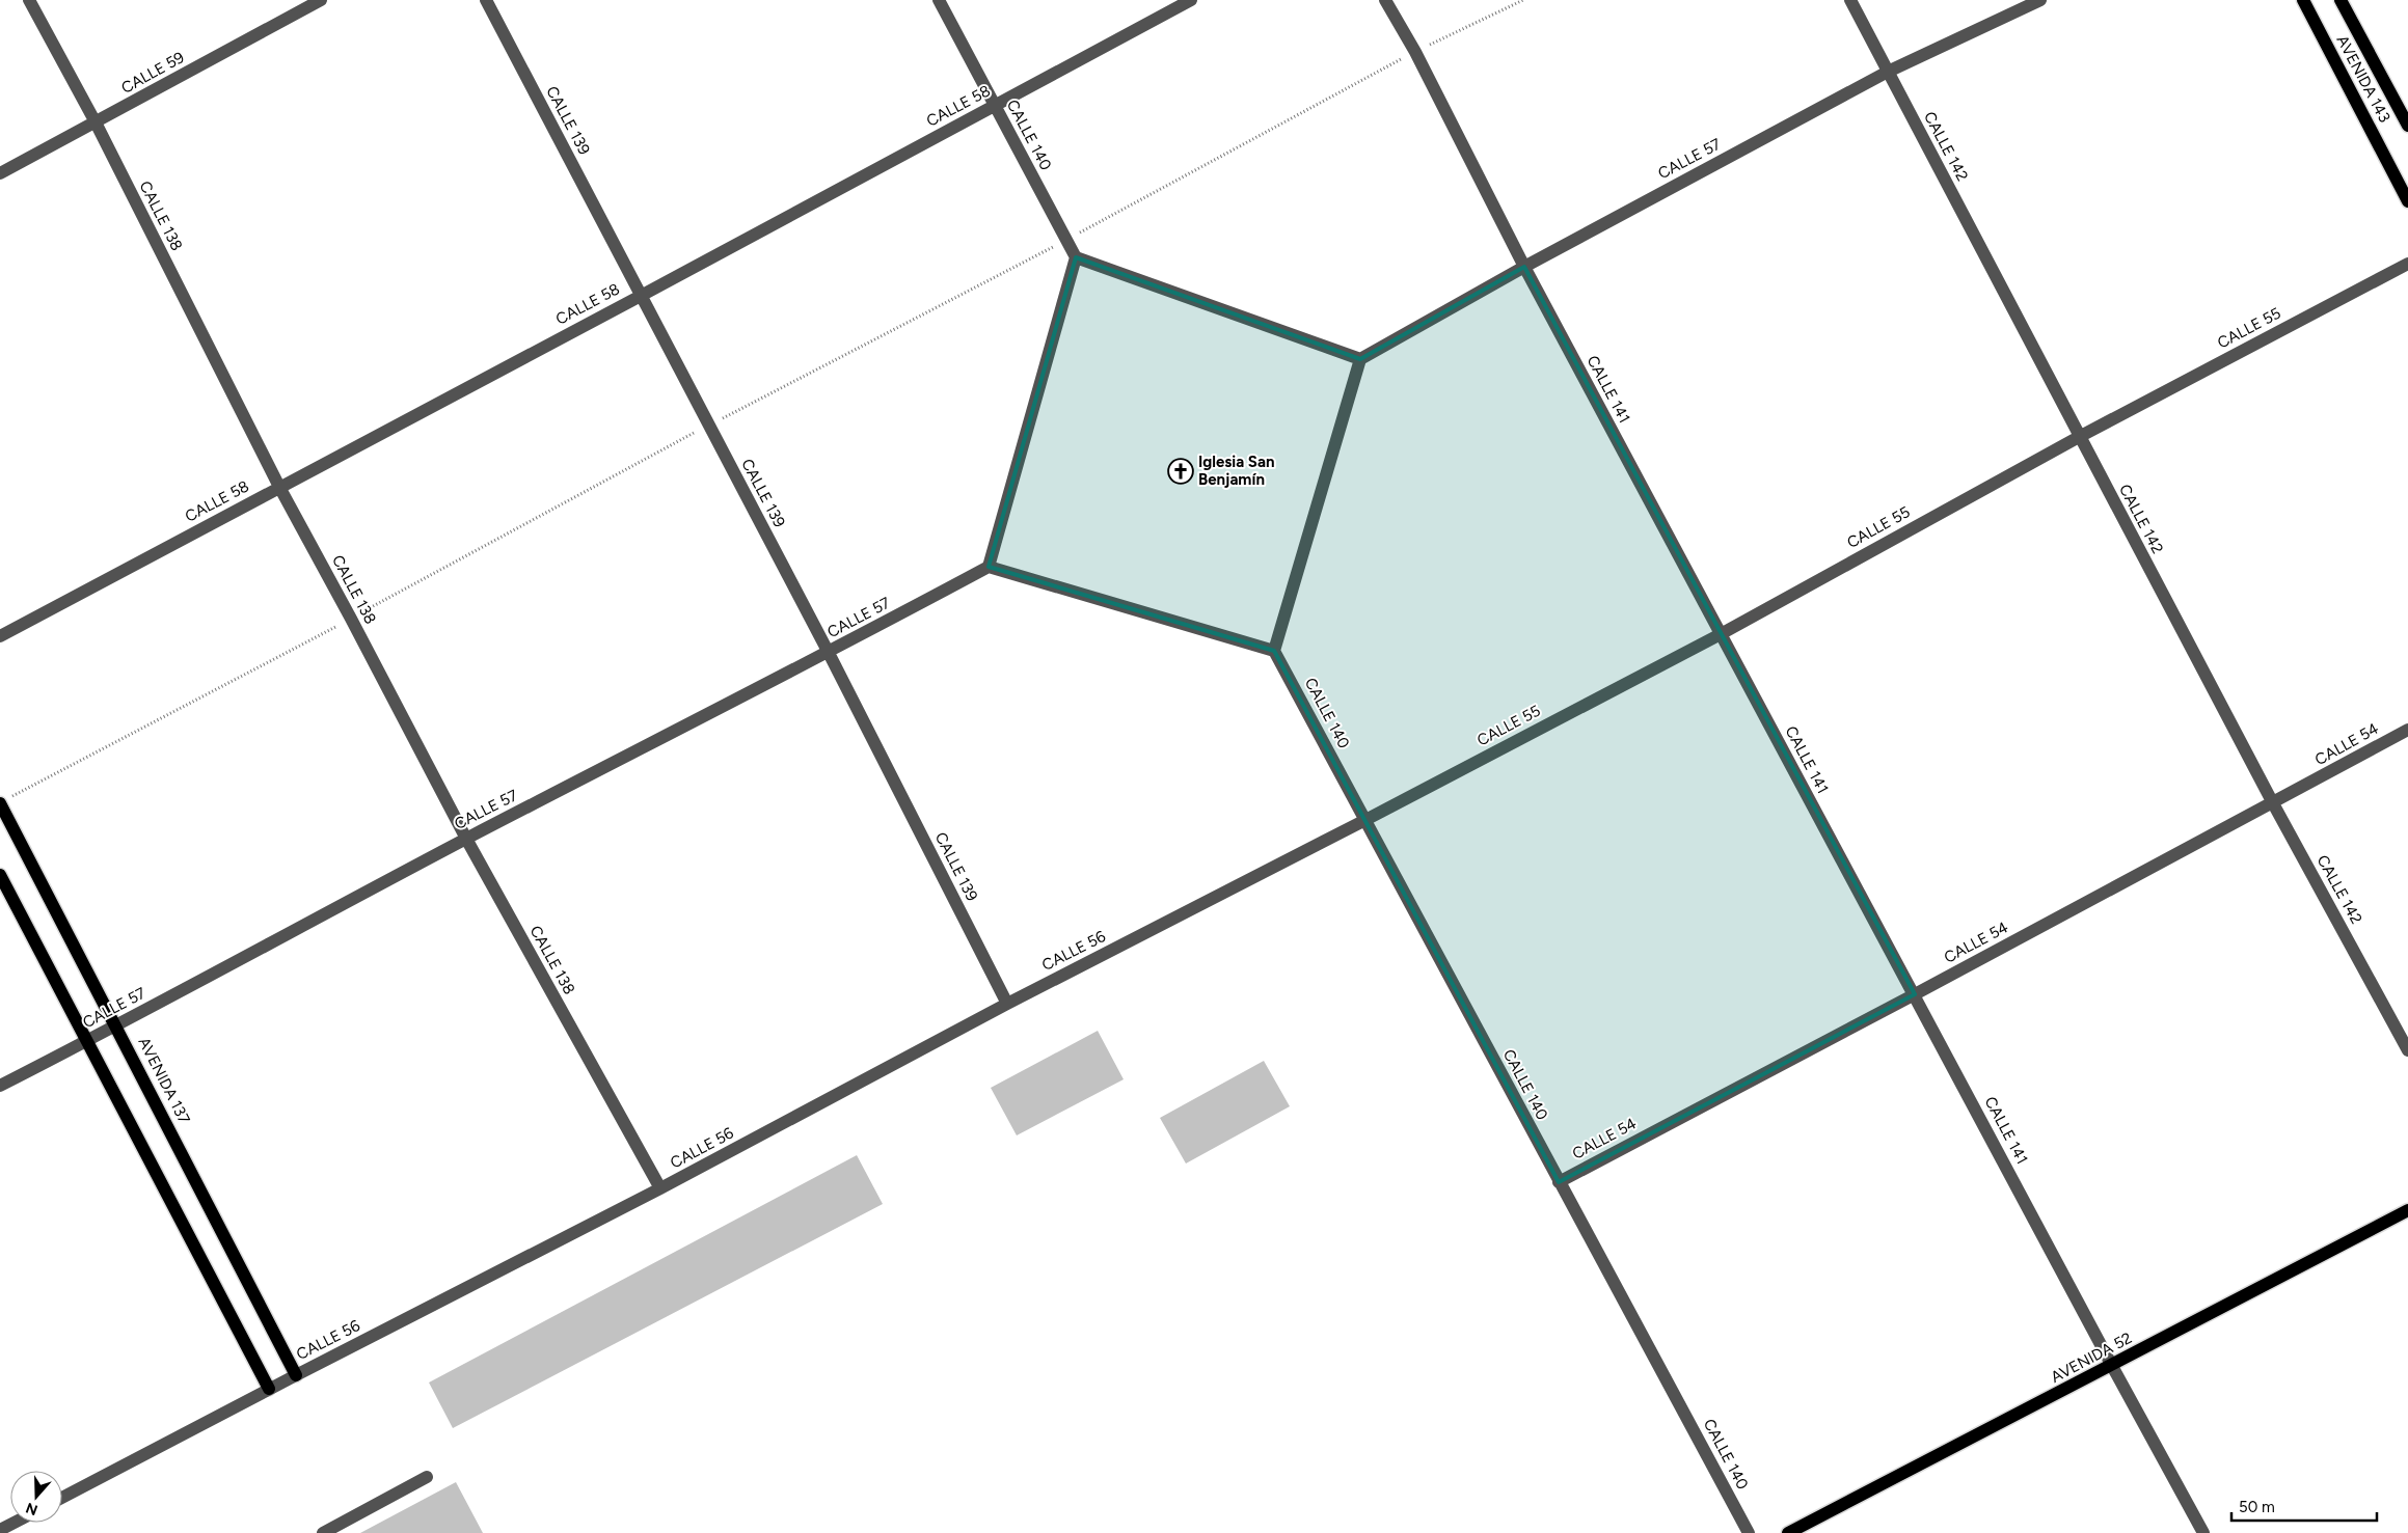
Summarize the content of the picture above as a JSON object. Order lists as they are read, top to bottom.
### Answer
{
  "streets": {
    "main road": ["AVENIDA 143", "AVENIDA 137", "AVENIDA 52"],
    "street": [
      "CALLE 59",
      "CALLE 58",
      "CALLE 139",
      "CALLE 140",
      "CALLE 142",
      "CALLE 57",
      "CALLE 138",
      "CALLE 55",
      "CALLE 141",
      "CALLE 54",
      "CALLE 56"
    ]
  },
  "crossings": [
    ["CALLE 59", "CALLE 138"],
    ["CALLE 58", "CALLE 139"],
    ["CALLE 58", "CALLE 140"],
    ["CALLE 58", "CALLE 138"],
    ["CALLE 139", "CALLE 57"],
    ["CALLE 139", "CALLE 56"],
    ["CALLE 140", "CALLE 55"],
    ["CALLE 140", "CALLE 54"],
    ["CALLE 140", "CALLE 56"],
    ["CALLE 142", "CALLE 57"],
    ["CALLE 142", "CALLE 55"],
    ["CALLE 142", "CALLE 54"],
    ["CALLE 57", "CALLE 138"],
    ["CALLE 57", "CALLE 141"],
    ["CALLE 57", "AVENIDA 137"],
    ["CALLE 138", "CALLE 56"],
    ["CALLE 55", "CALLE 141"],
    ["CALLE 55", "CALLE 56"],
    ["CALLE 141", "CALLE 54"],
    ["CALLE 141", "AVENIDA 52"],
    ["CALLE 56", "AVENIDA 137"]
  ],
  "places": {
    "church": ["Iglesia San Benjamín"]
  },
  "scale_bar": "50 m",
  "north": "bottom"
}
